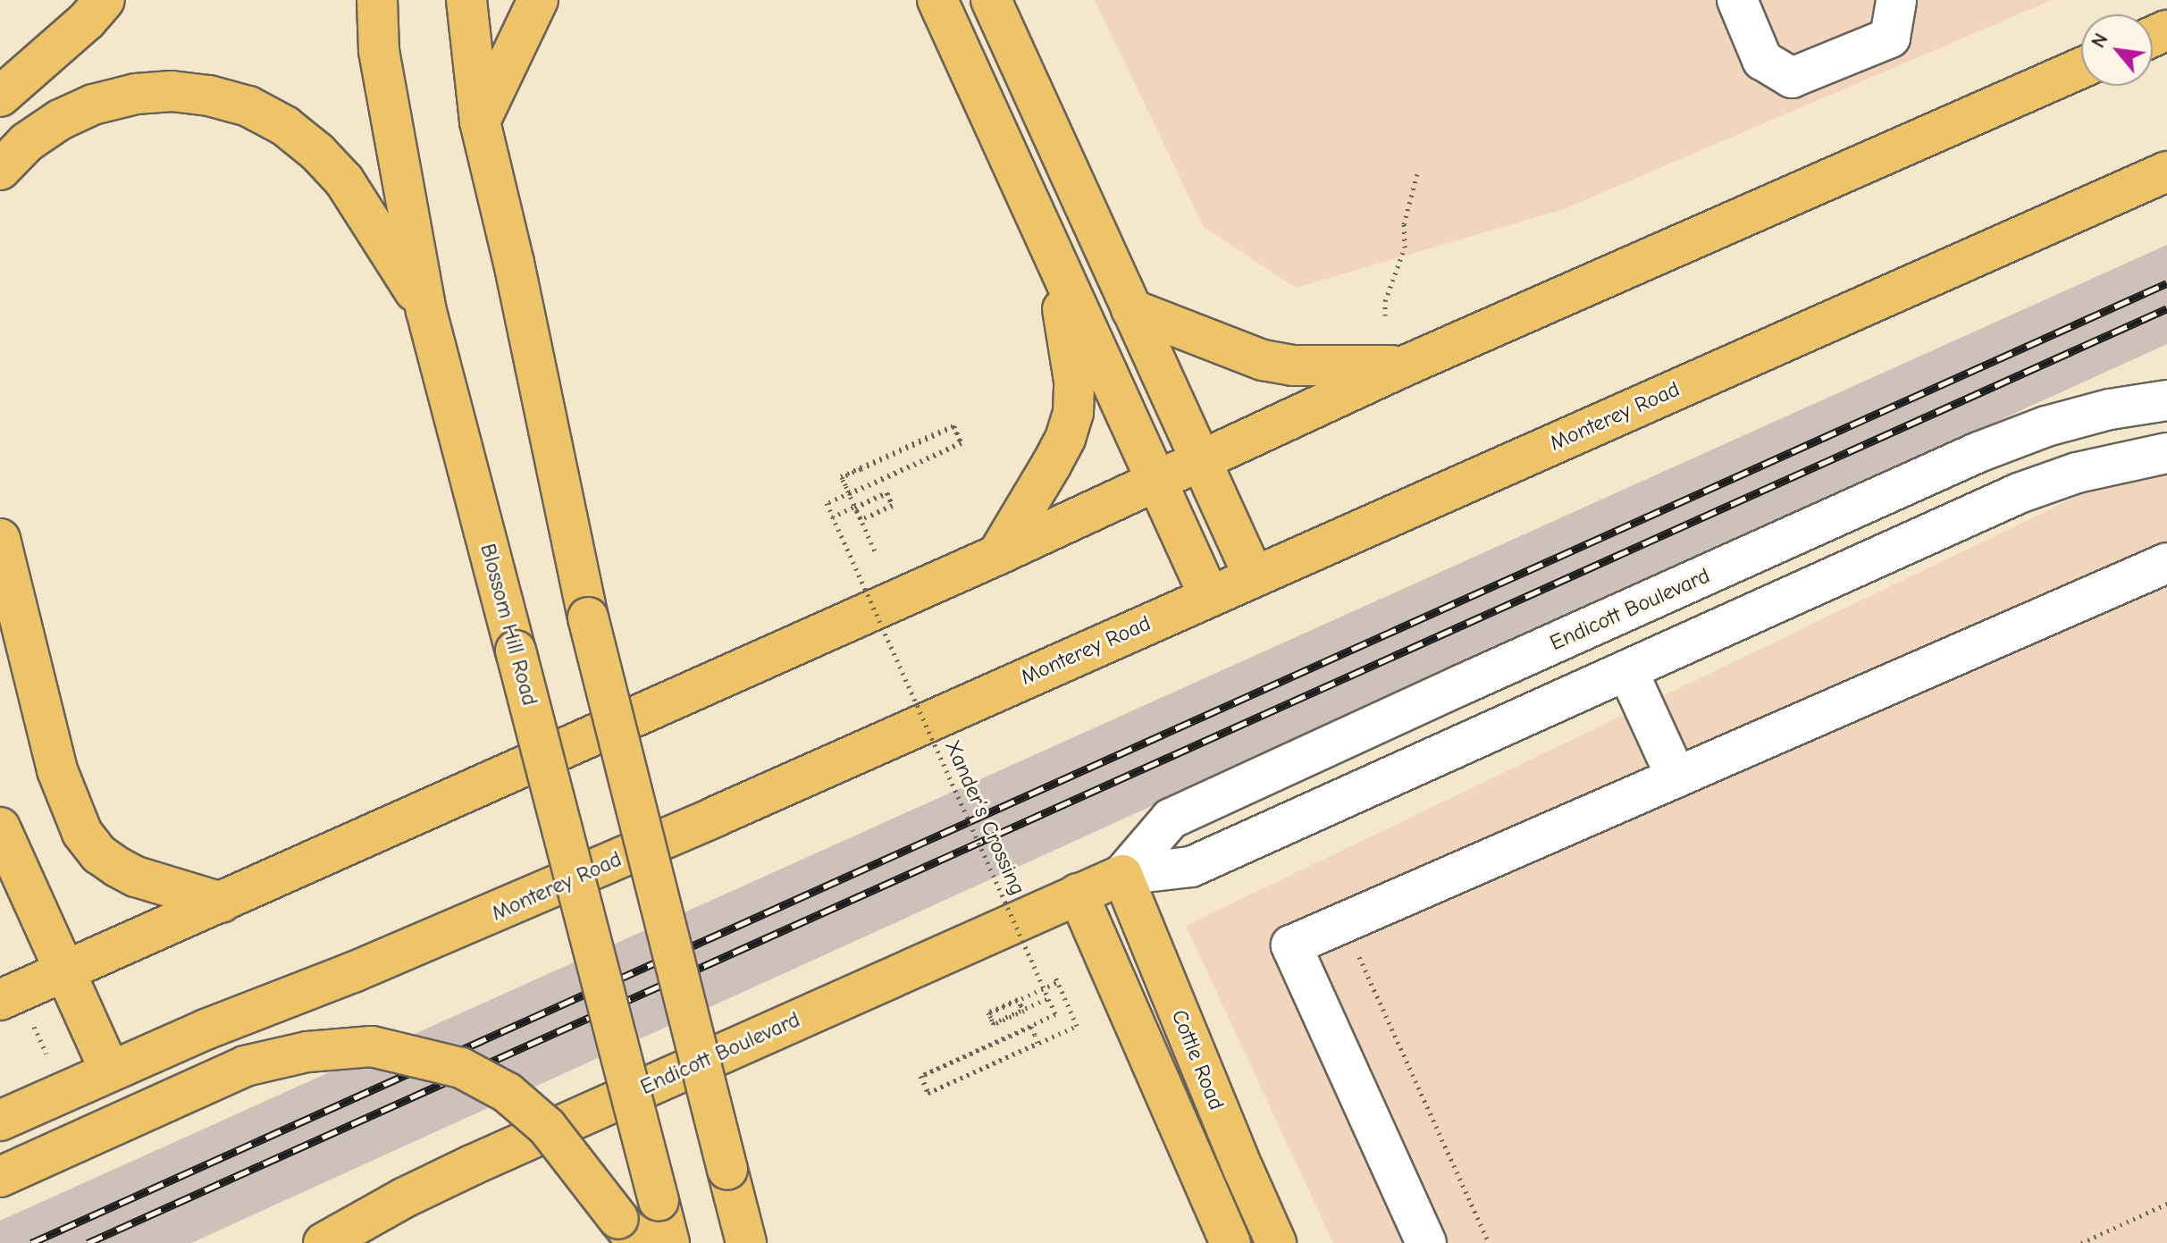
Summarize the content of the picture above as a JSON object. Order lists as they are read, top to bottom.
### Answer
{
  "streets": {
    "main road": [
      "Monterey Road",
      "Endicott Boulevard",
      "Blossom Hill Road",
      "Cottle Road"
    ],
    "path": ["Xander’s Crossing"]
  },
  "crossings": [
    ["Endicott Boulevard", "Cottle Road"]
  ],
  "north": "top left"
}
